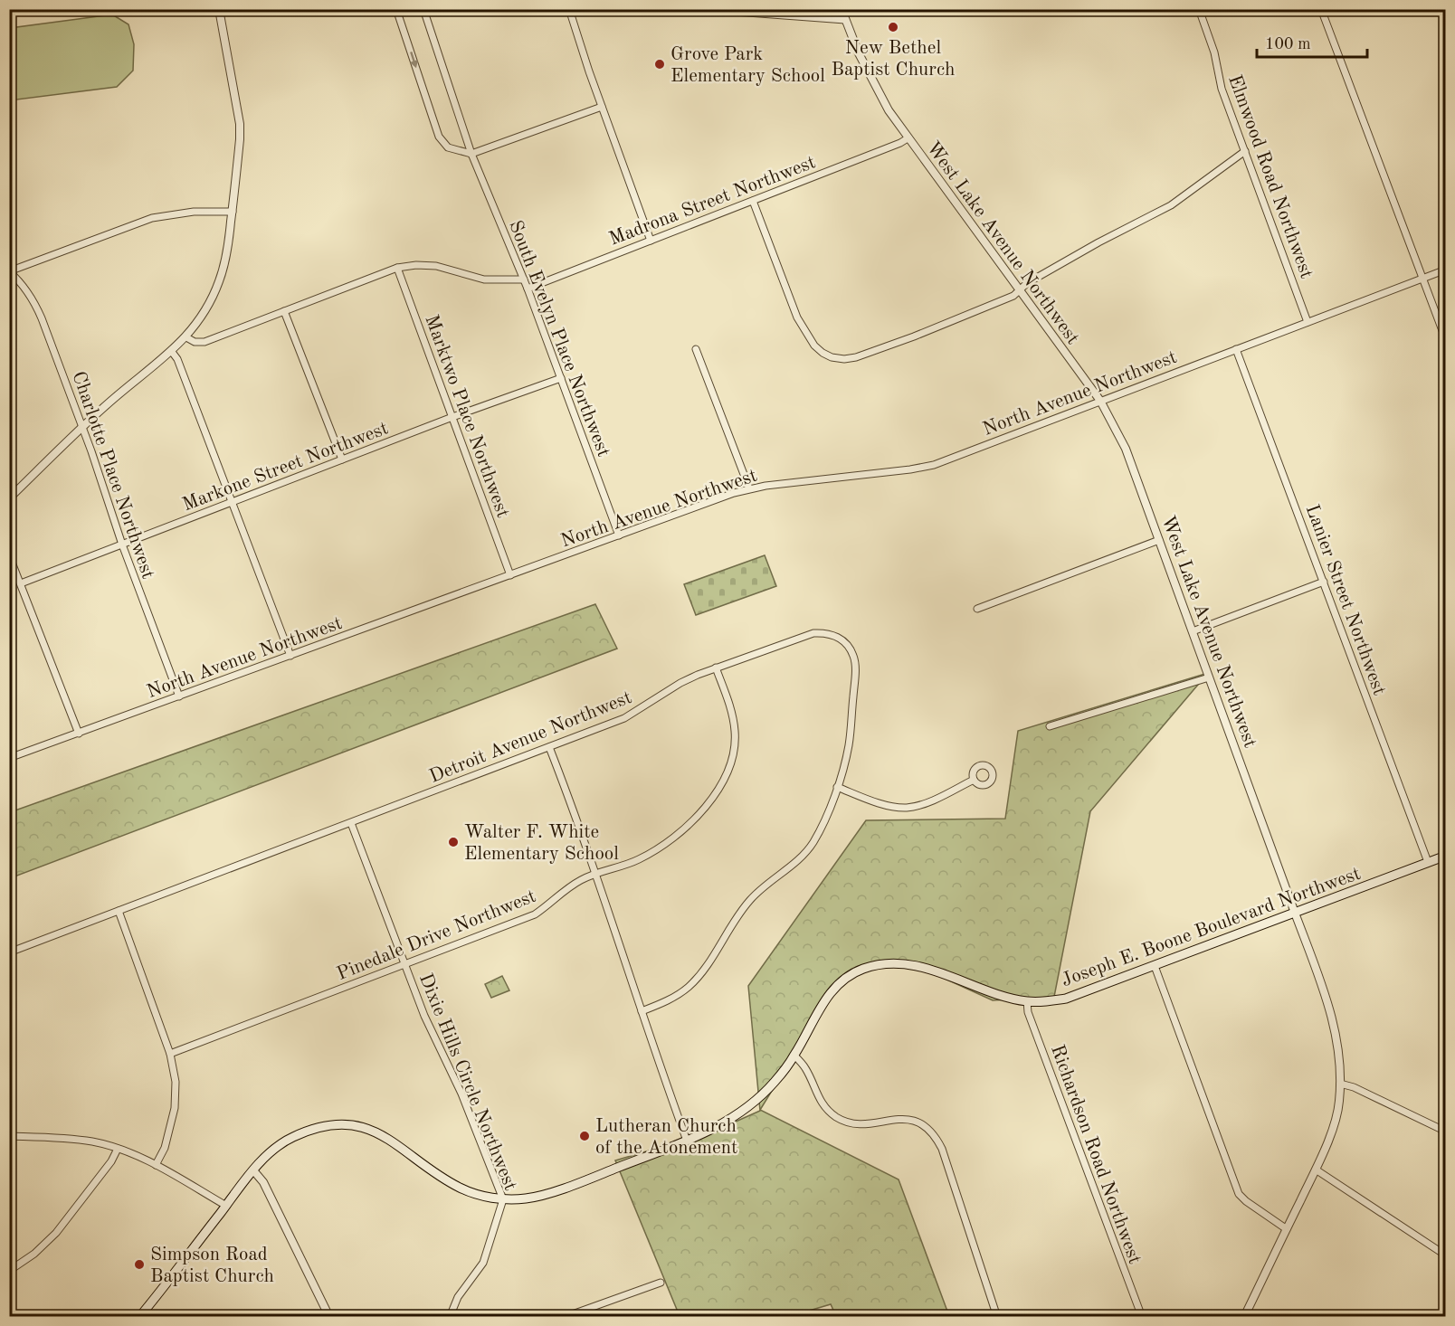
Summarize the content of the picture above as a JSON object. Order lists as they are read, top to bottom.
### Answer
{
  "streets": {
    "main road": ["Joseph E. Boone Boulevard Northwest"],
    "street": [
      "Elmwood Road Northwest",
      "Madrona Street Northwest",
      "West Lake Avenue Northwest",
      "South Evelyn Place Northwest",
      "North Avenue Northwest",
      "Marktwo Place Northwest",
      "Markone Street Northwest",
      "Charlotte Place Northwest",
      "Lanier Street Northwest",
      "Detroit Avenue Northwest",
      "Pinedale Drive Northwest",
      "Dixie Hills Circle Northwest",
      "Richardson Road Northwest"
    ]
  },
  "crossings": [
    ["Elmwood Road Northwest", "North Avenue Northwest"],
    ["Madrona Street Northwest", "West Lake Avenue Northwest"],
    ["Madrona Street Northwest", "South Evelyn Place Northwest"],
    ["West Lake Avenue Northwest", "North Avenue Northwest"],
    ["West Lake Avenue Northwest", "Joseph E. Boone Boulevard Northwest"],
    ["South Evelyn Place Northwest", "North Avenue Northwest"],
    ["South Evelyn Place Northwest", "Markone Street Northwest"],
    ["North Avenue Northwest", "Marktwo Place Northwest"],
    ["North Avenue Northwest", "Charlotte Place Northwest"],
    ["North Avenue Northwest", "Lanier Street Northwest"],
    ["Marktwo Place Northwest", "Markone Street Northwest"],
    ["Markone Street Northwest", "Charlotte Place Northwest"],
    ["Lanier Street Northwest", "Joseph E. Boone Boulevard Northwest"],
    ["Detroit Avenue Northwest", "Pinedale Drive Northwest"],
    ["Detroit Avenue Northwest", "Dixie Hills Circle Northwest"],
    ["Joseph E. Boone Boulevard Northwest", "Dixie Hills Circle Northwest"],
    ["Joseph E. Boone Boulevard Northwest", "Richardson Road Northwest"],
    ["Pinedale Drive Northwest", "Dixie Hills Circle Northwest"]
  ],
  "places": [
    "New Bethel Baptist Church",
    "Grove Park Elementary School",
    "Walter F. White Elementary School",
    "Lutheran Church of the Atonement",
    "Simpson Road Baptist Church"
  ],
  "scale_bar": "100 m"
}
